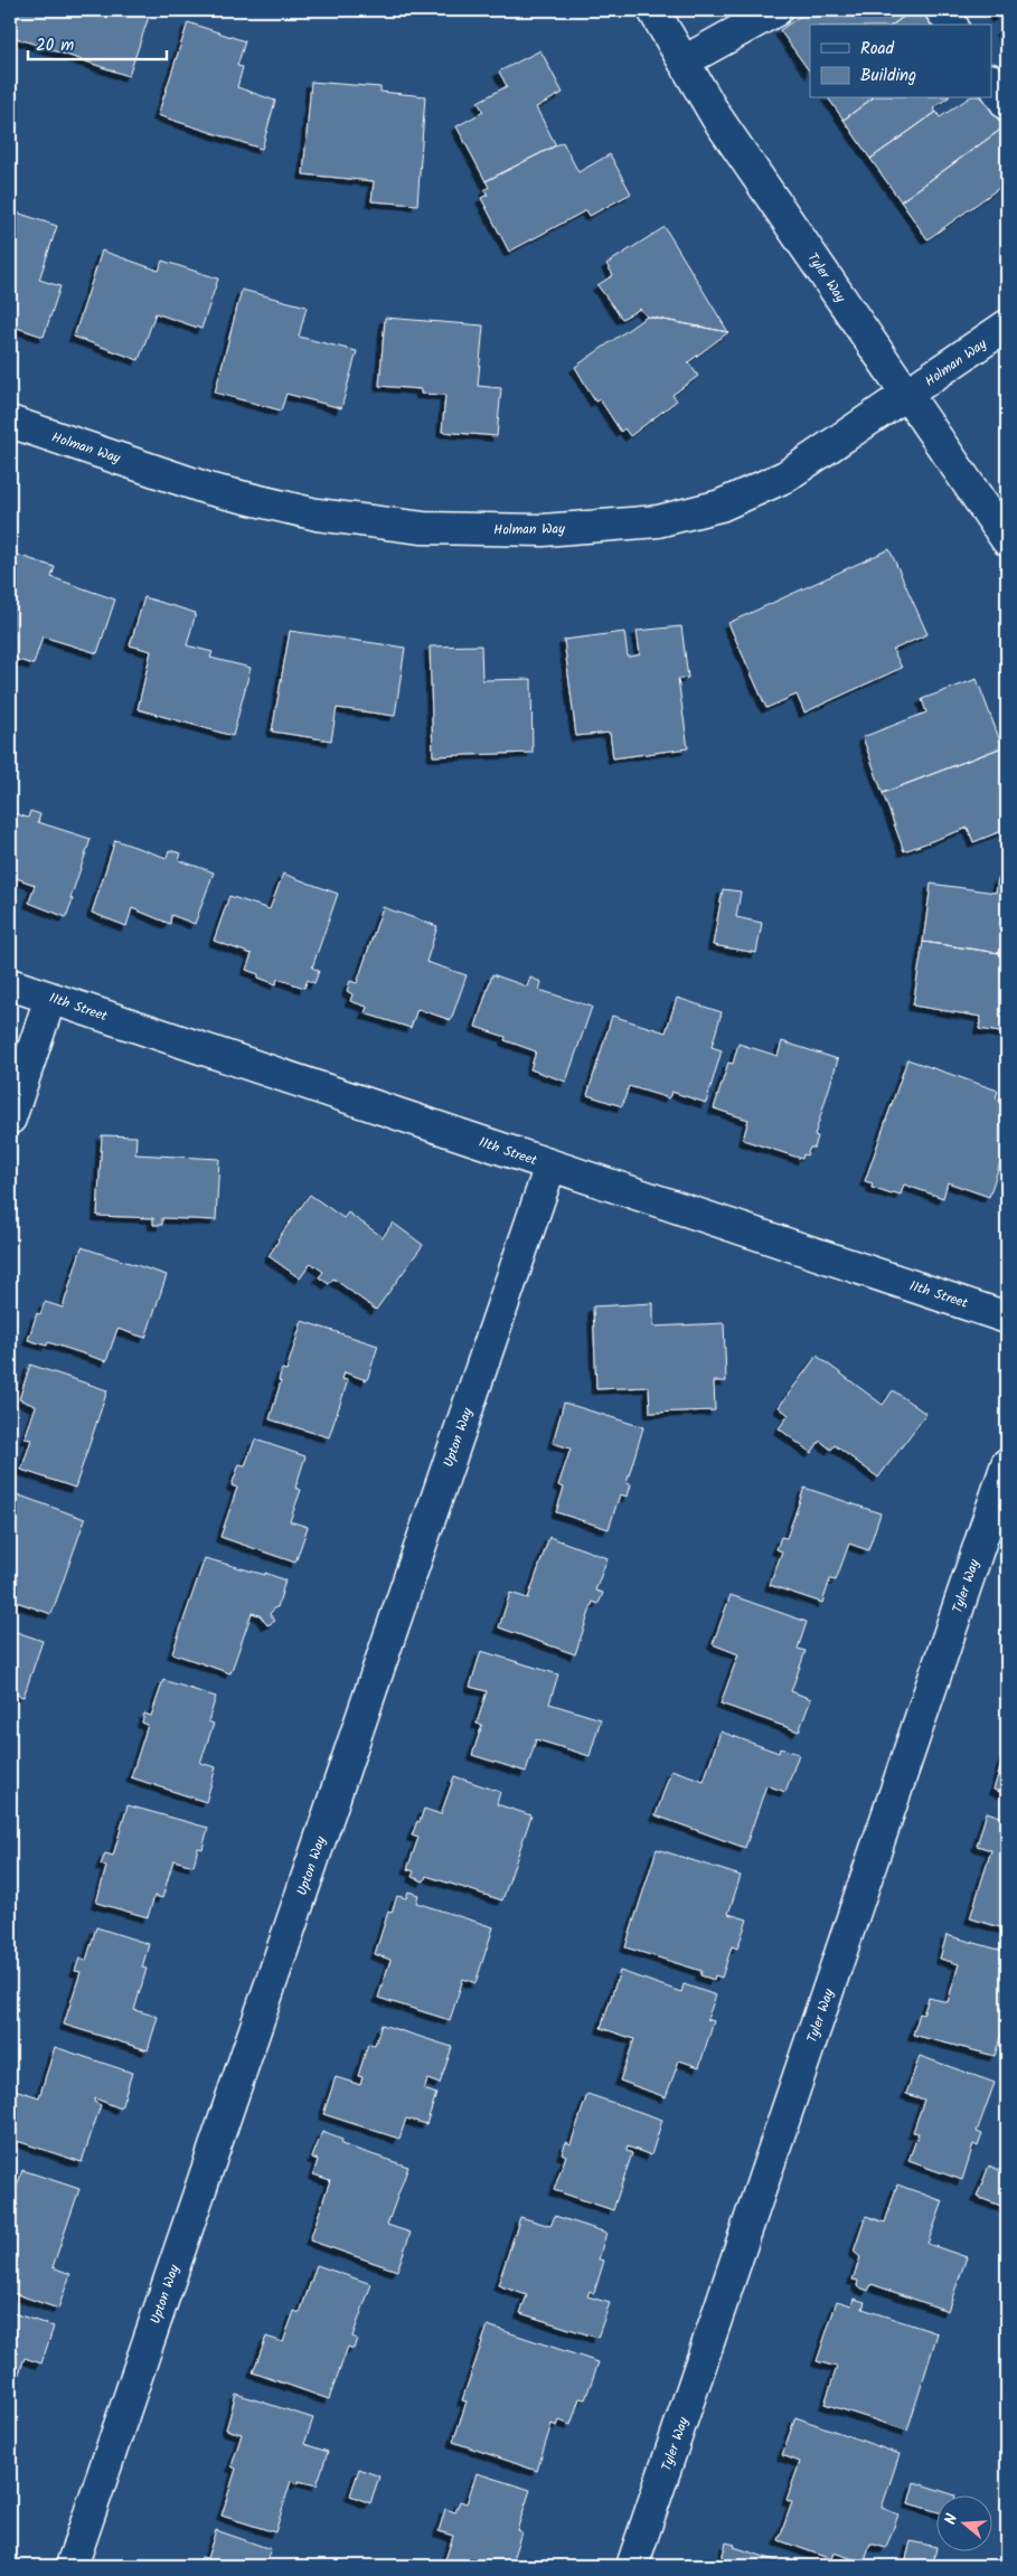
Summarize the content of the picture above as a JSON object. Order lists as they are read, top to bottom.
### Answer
{
  "streets": {
    "street": [
      "Tyler Way",
      "Holman Way",
      "11th Street",
      "Upton Way"
    ]
  },
  "crossings": [
    ["Tyler Way", "Holman Way"],
    ["11th Street", "Upton Way"]
  ],
  "legend": ["Road", "Building"],
  "scale_bar": "20 m",
  "north": "left"
}
